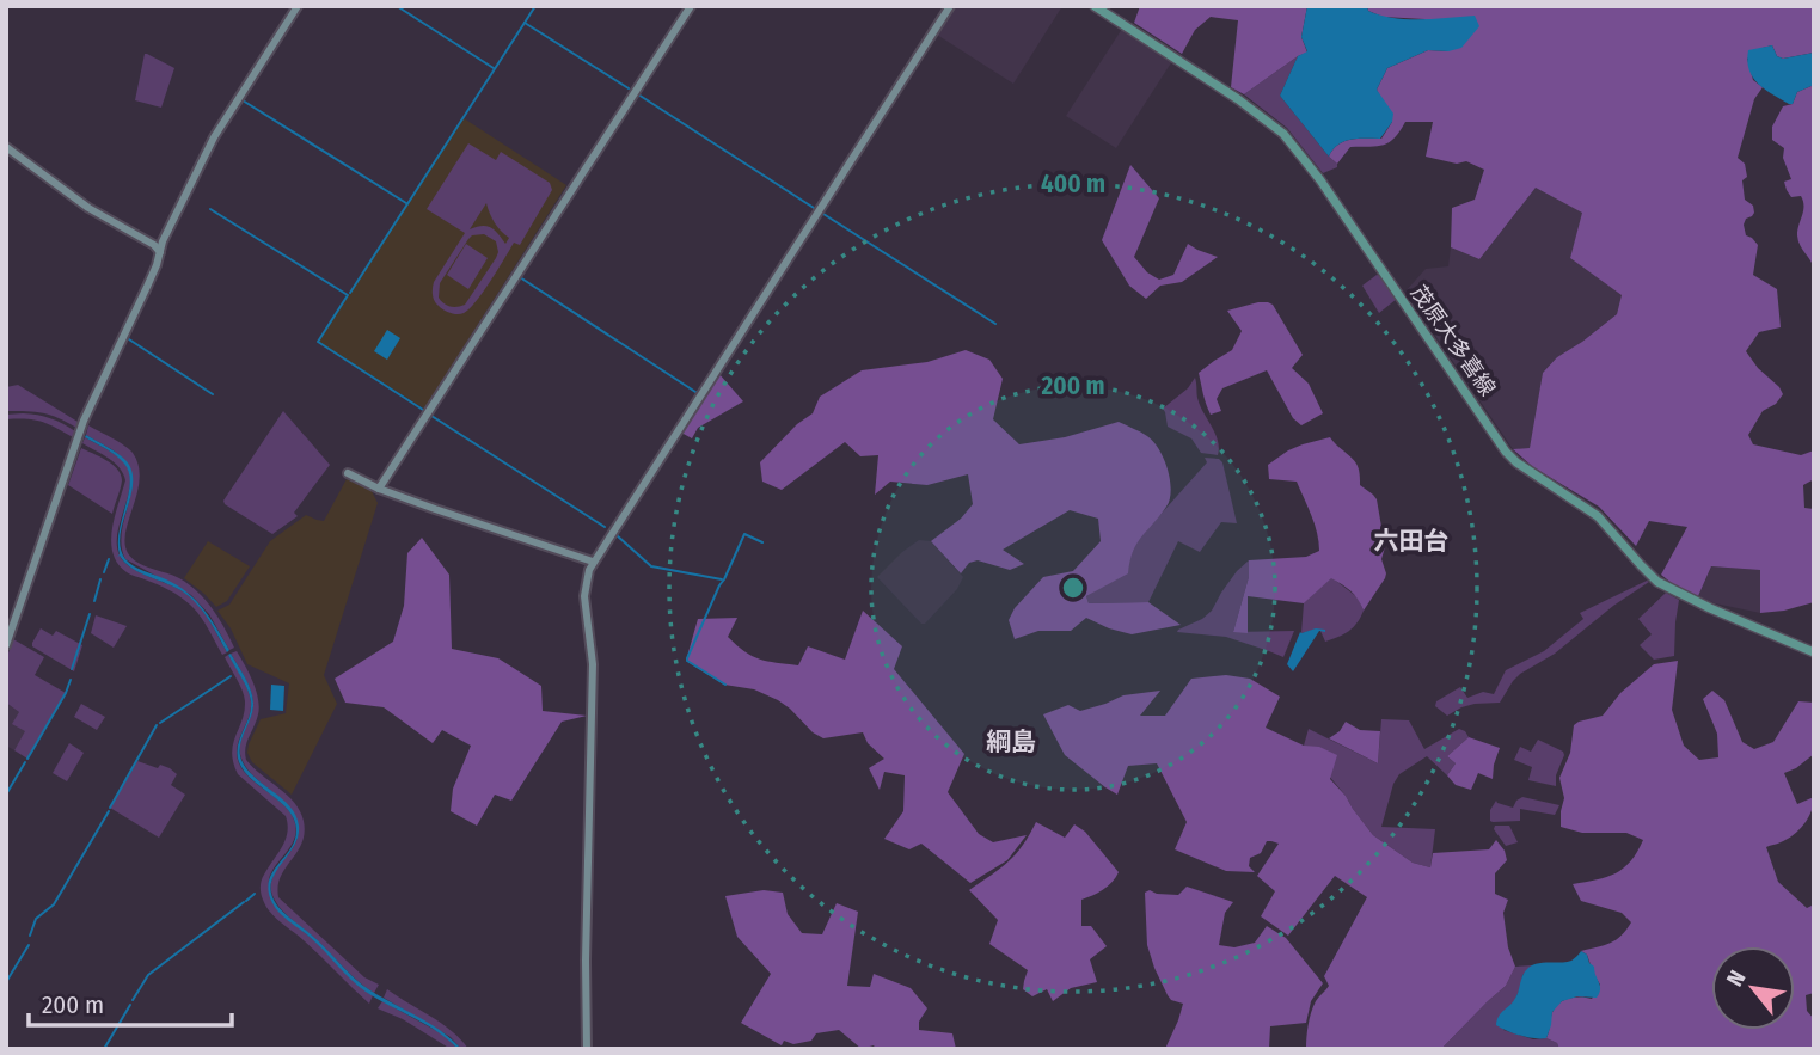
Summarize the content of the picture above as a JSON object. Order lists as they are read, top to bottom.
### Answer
{
  "streets": {
    "main road": ["茂原大多喜線"]
  },
  "districts": ["六田台", "綱島"],
  "scale_bar": "200 m",
  "north": "top left",
  "rings": ["400 m", "200 m"]
}
